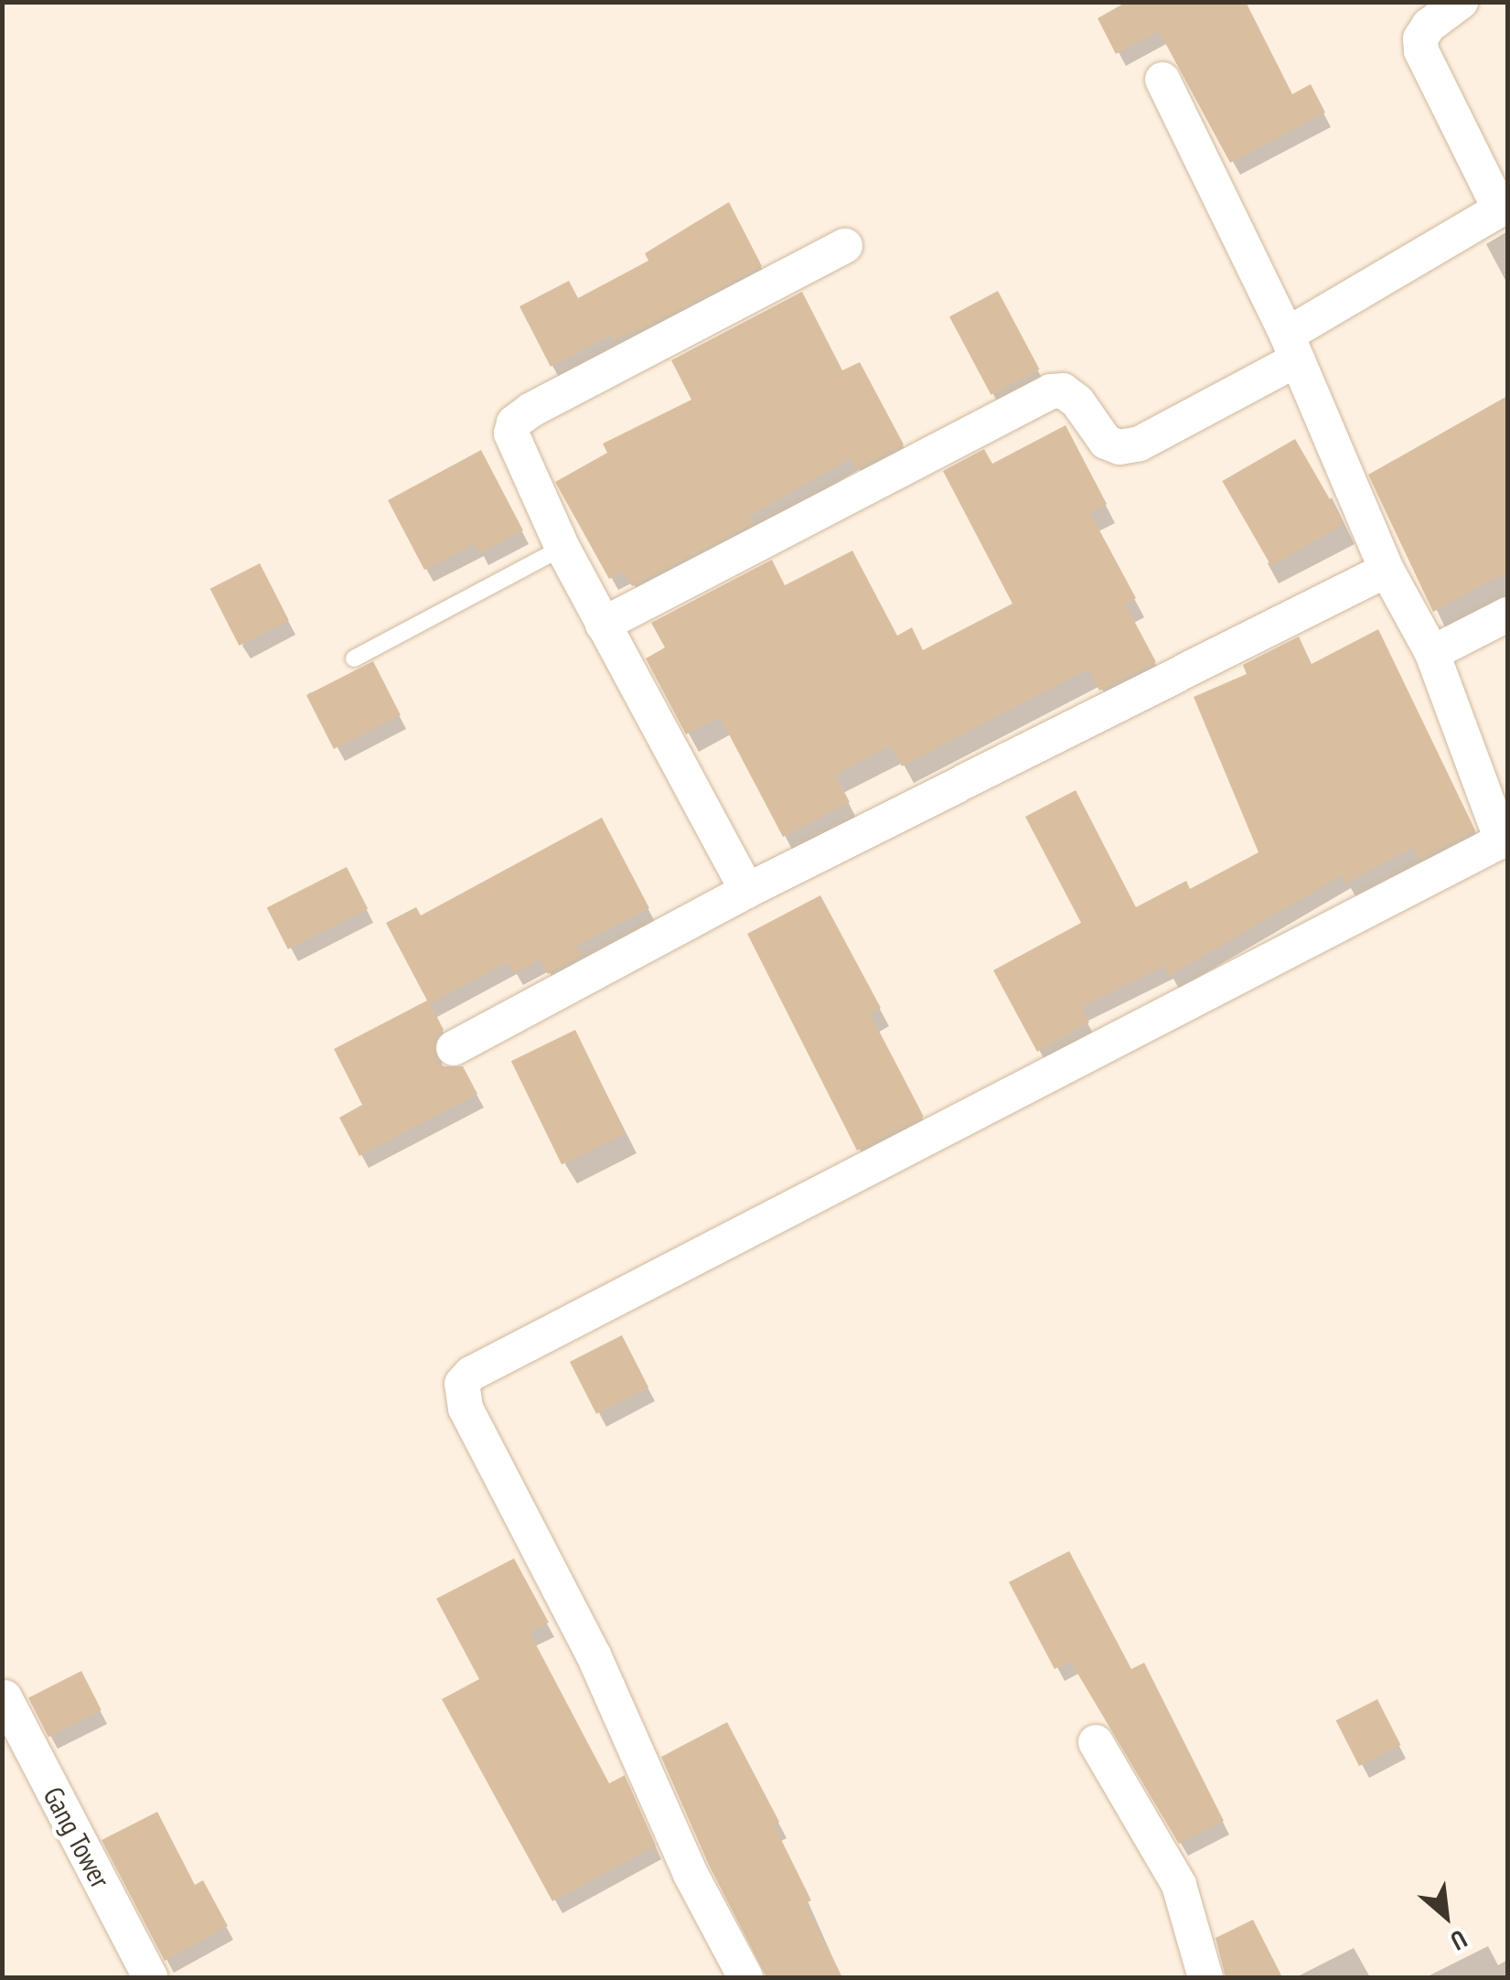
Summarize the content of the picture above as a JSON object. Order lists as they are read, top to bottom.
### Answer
{
  "streets": {
    "street": ["Gang Tower"]
  },
  "north": "bottom right"
}
